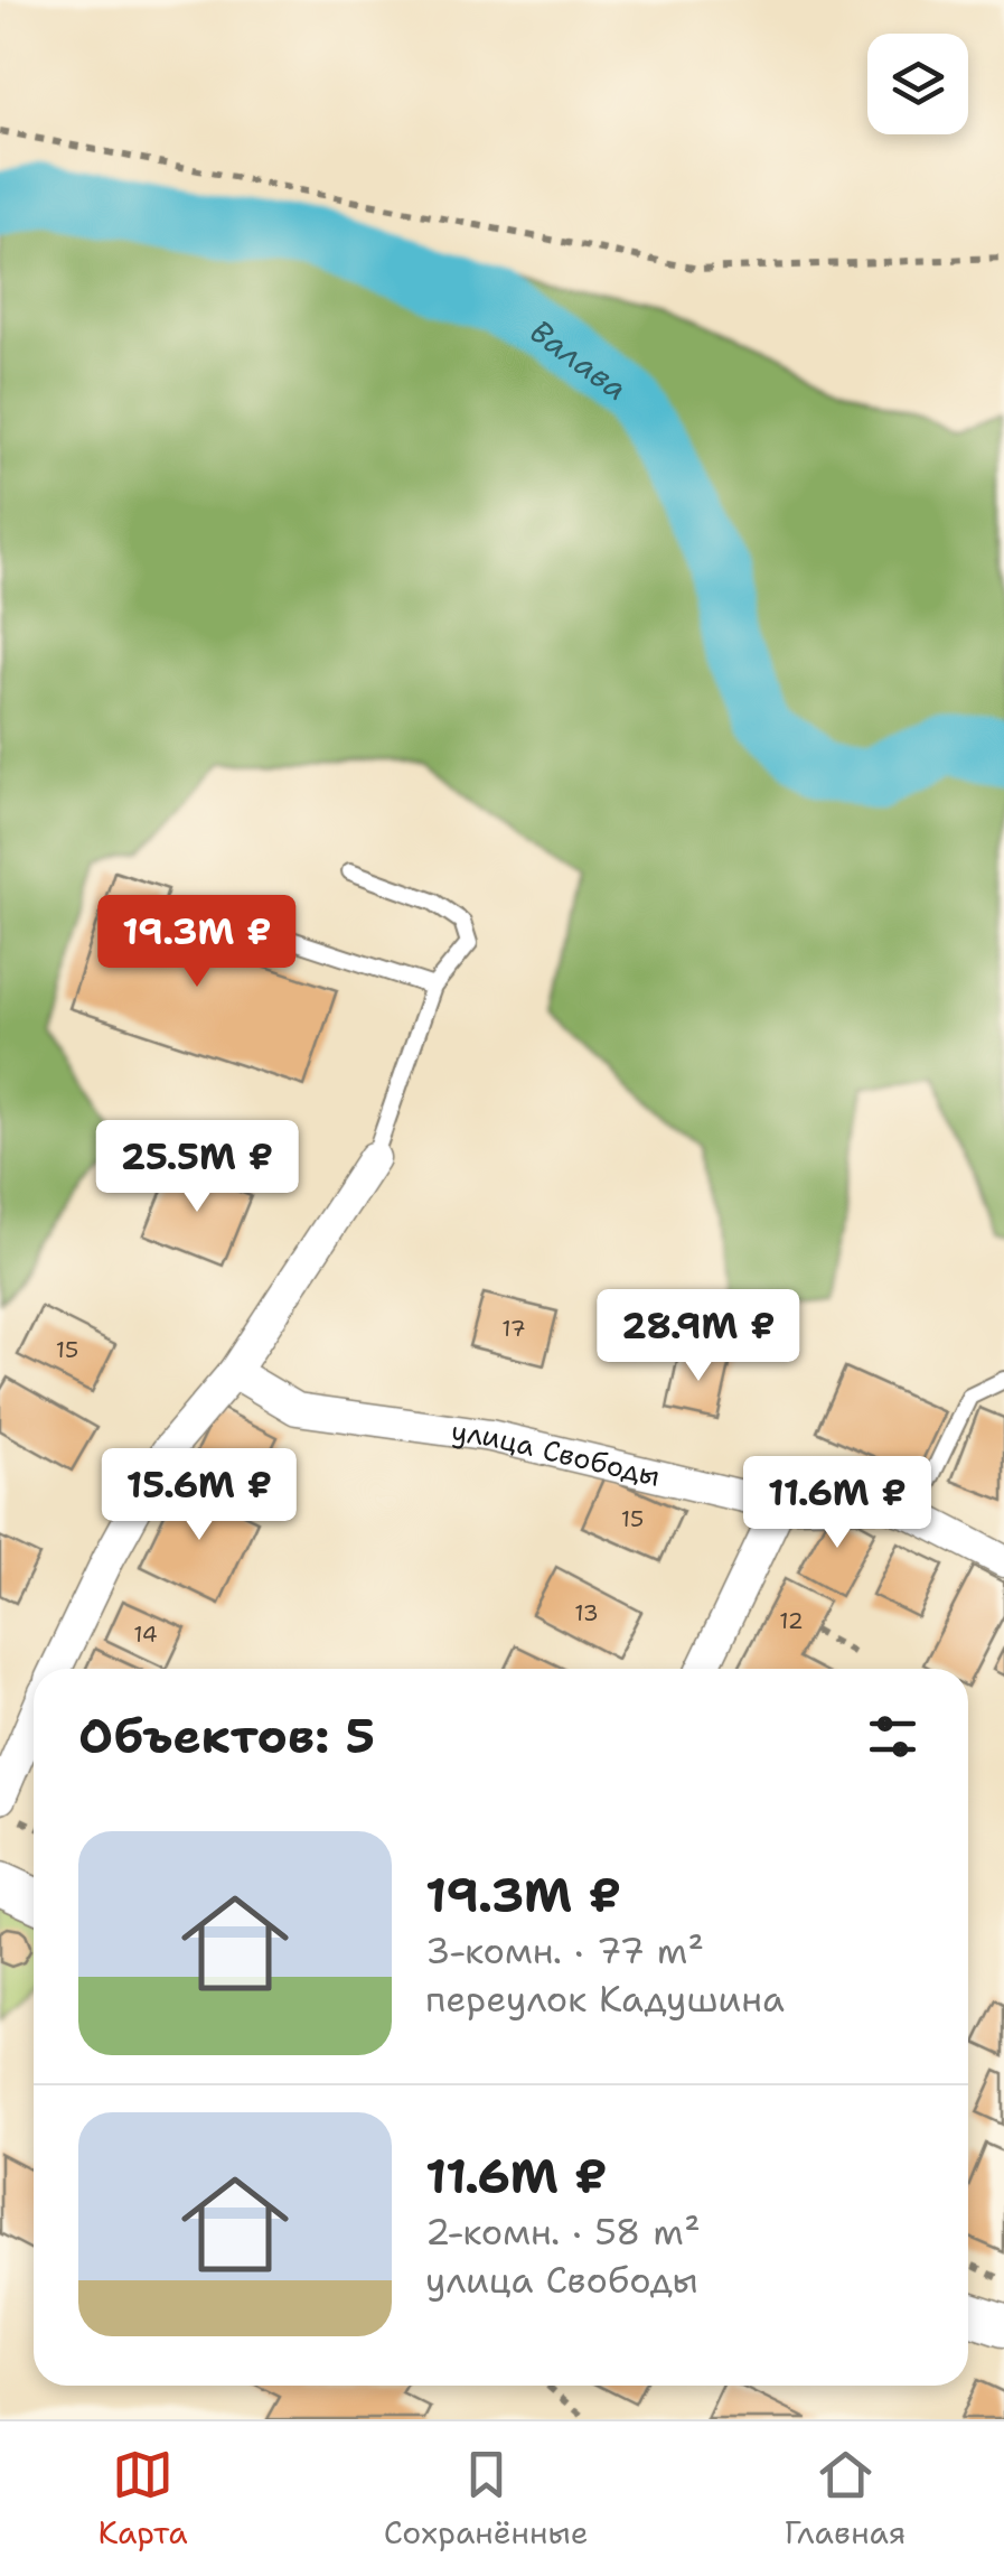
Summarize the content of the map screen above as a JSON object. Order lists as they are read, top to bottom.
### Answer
{
  "streets": {
    "street": ["улица Свободы"]
  },
  "water": ["Валава"],
  "house_numbers": [
    "17",
    "15",
    "15",
    "13",
    "12",
    "14"
  ],
  "page": {
    "price": [
      "19.3M ₽",
      "25.5M ₽",
      "28.9M ₽",
      "15.6M ₽",
      "11.6M ₽"
    ],
    "heading": "Объектов: 5",
    "list": [
      {
        "name": "19.3M ₽",
        "note": "3-комн. · 77 m² · переулок Кадушина"
      },
      {
        "name": "11.6M ₽",
        "note": "2-комн. · 58 m² · улица Свободы"
      }
    ],
    "tabs": ["Карта", "Сохранённые", "Главная"]
  }
}
